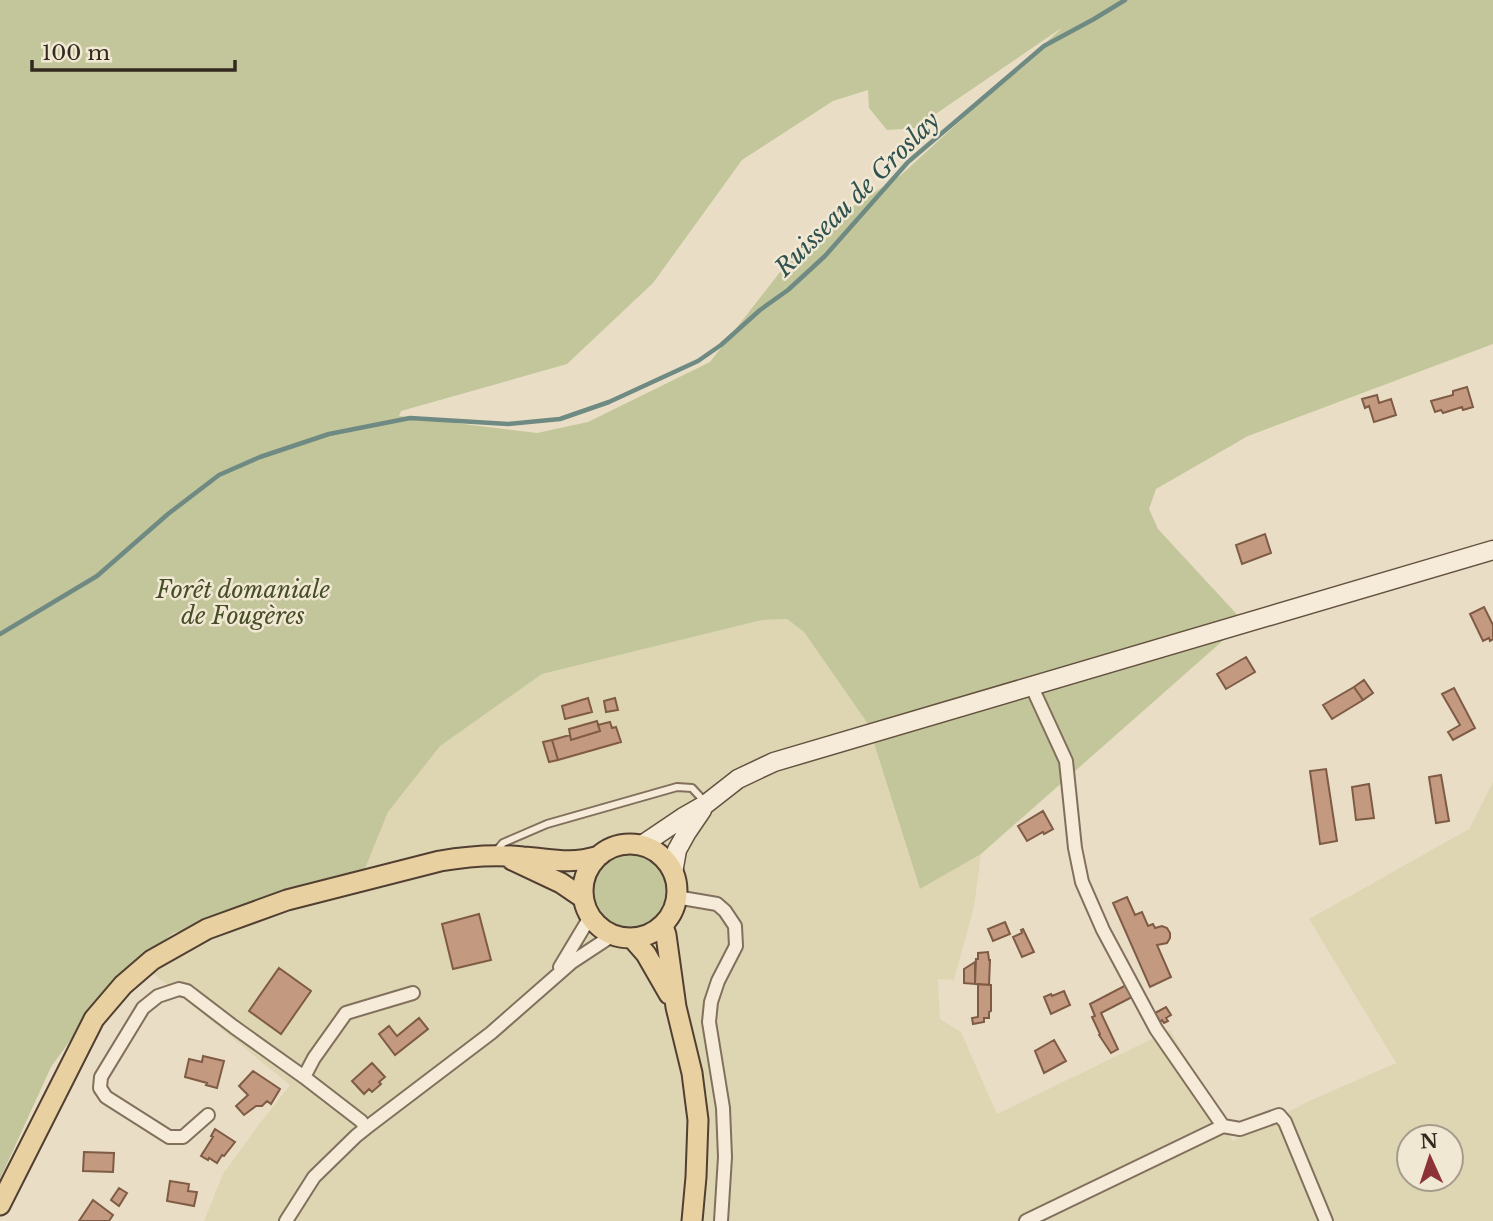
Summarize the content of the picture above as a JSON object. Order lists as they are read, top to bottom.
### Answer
{
  "water": ["Ruisseau de Groslay"],
  "parks": ["Forêt domaniale de Fougères"],
  "scale_bar": "100 m",
  "north": "top"
}
